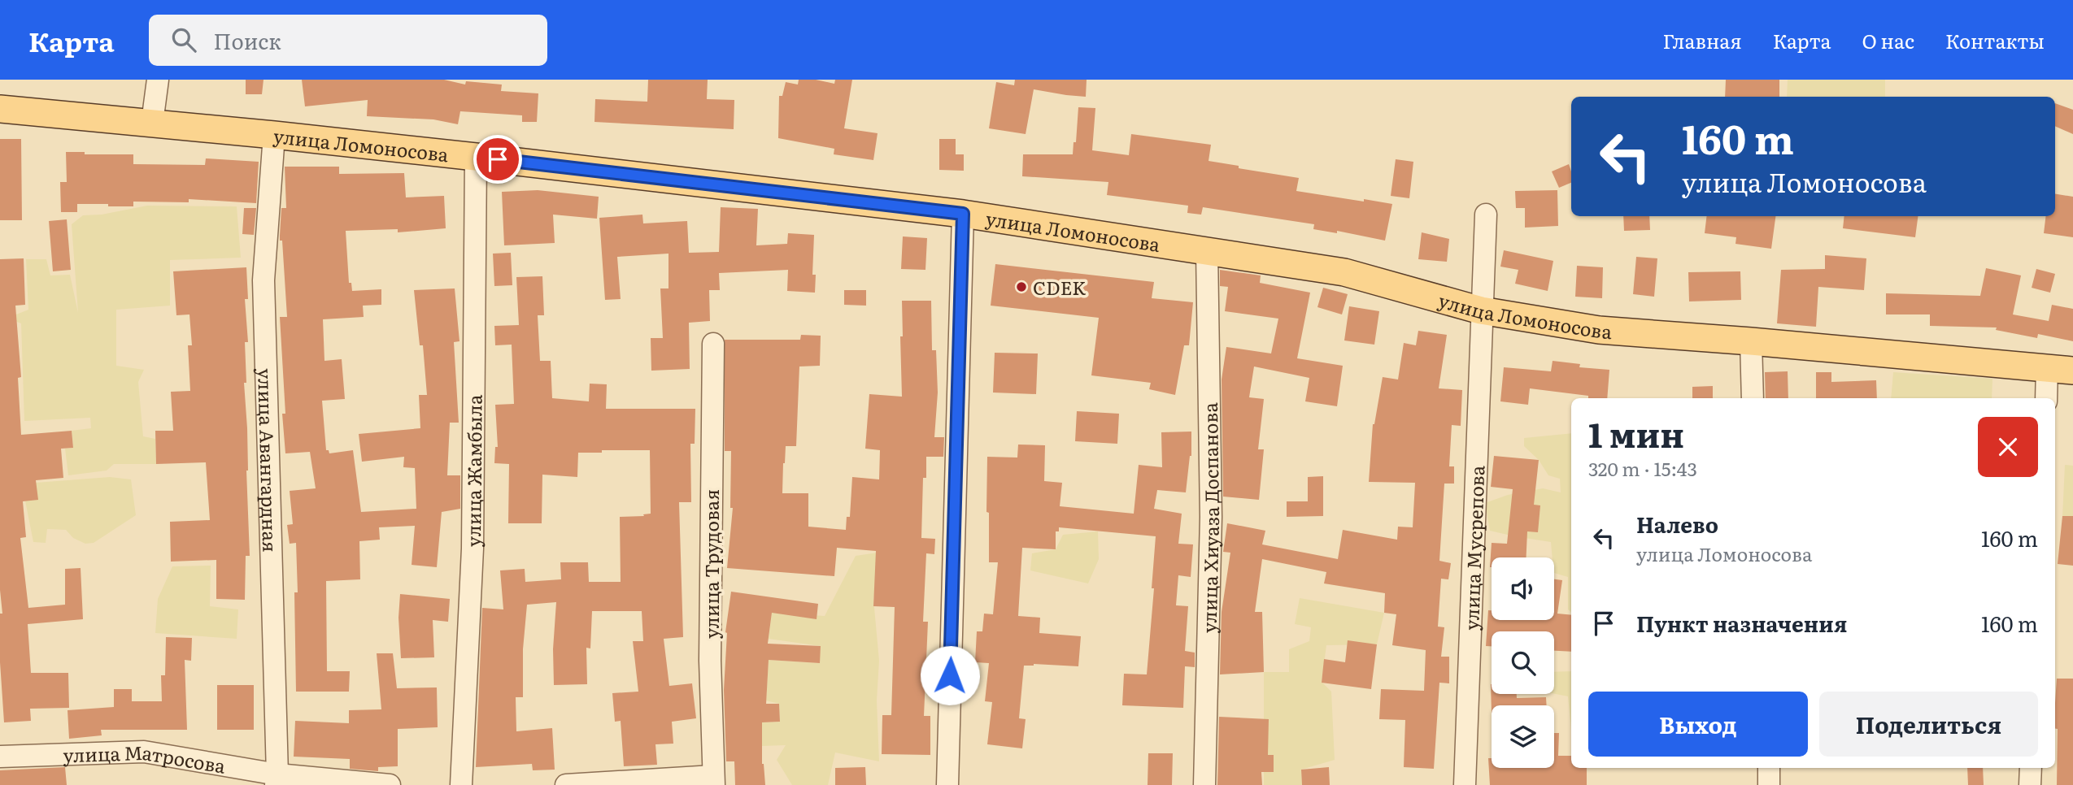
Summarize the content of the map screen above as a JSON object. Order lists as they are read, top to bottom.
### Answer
{
  "streets": {
    "main road": ["улица Ломоносова"],
    "street": [
      "улица Авангардная",
      "улица Жамбыла",
      "улица Хиуаза Доспанова",
      "улица Мусрепова",
      "улица Трудовая",
      "улица Матросова"
    ]
  },
  "crossings": [
    ["улица Ломоносова", "улица Авангардная"],
    ["улица Ломоносова", "улица Жамбыла"],
    ["улица Ломоносова", "улица Хиуаза Доспанова"],
    ["улица Ломоносова", "улица Мусрепова"],
    ["улица Авангардная", "улица Матросова"]
  ],
  "places": ["CDEK"],
  "page": {
    "header": "Карта",
    "search": "Поиск",
    "nav": [
      "Главная",
      "Карта",
      "О нас",
      "Контакты"
    ],
    "turn": ["160 m", "улица Ломоносова"],
    "heading": ["1 мин", "320 m · 15:43"],
    "list": [
      {
        "name": "Налево",
        "note": "улица Ломоносова",
        "value": "160 m"
      },
      {
        "name": "Пункт назначения",
        "value": "160 m"
      }
    ],
    "buttons": ["Выход", "Поделиться"]
  }
}
